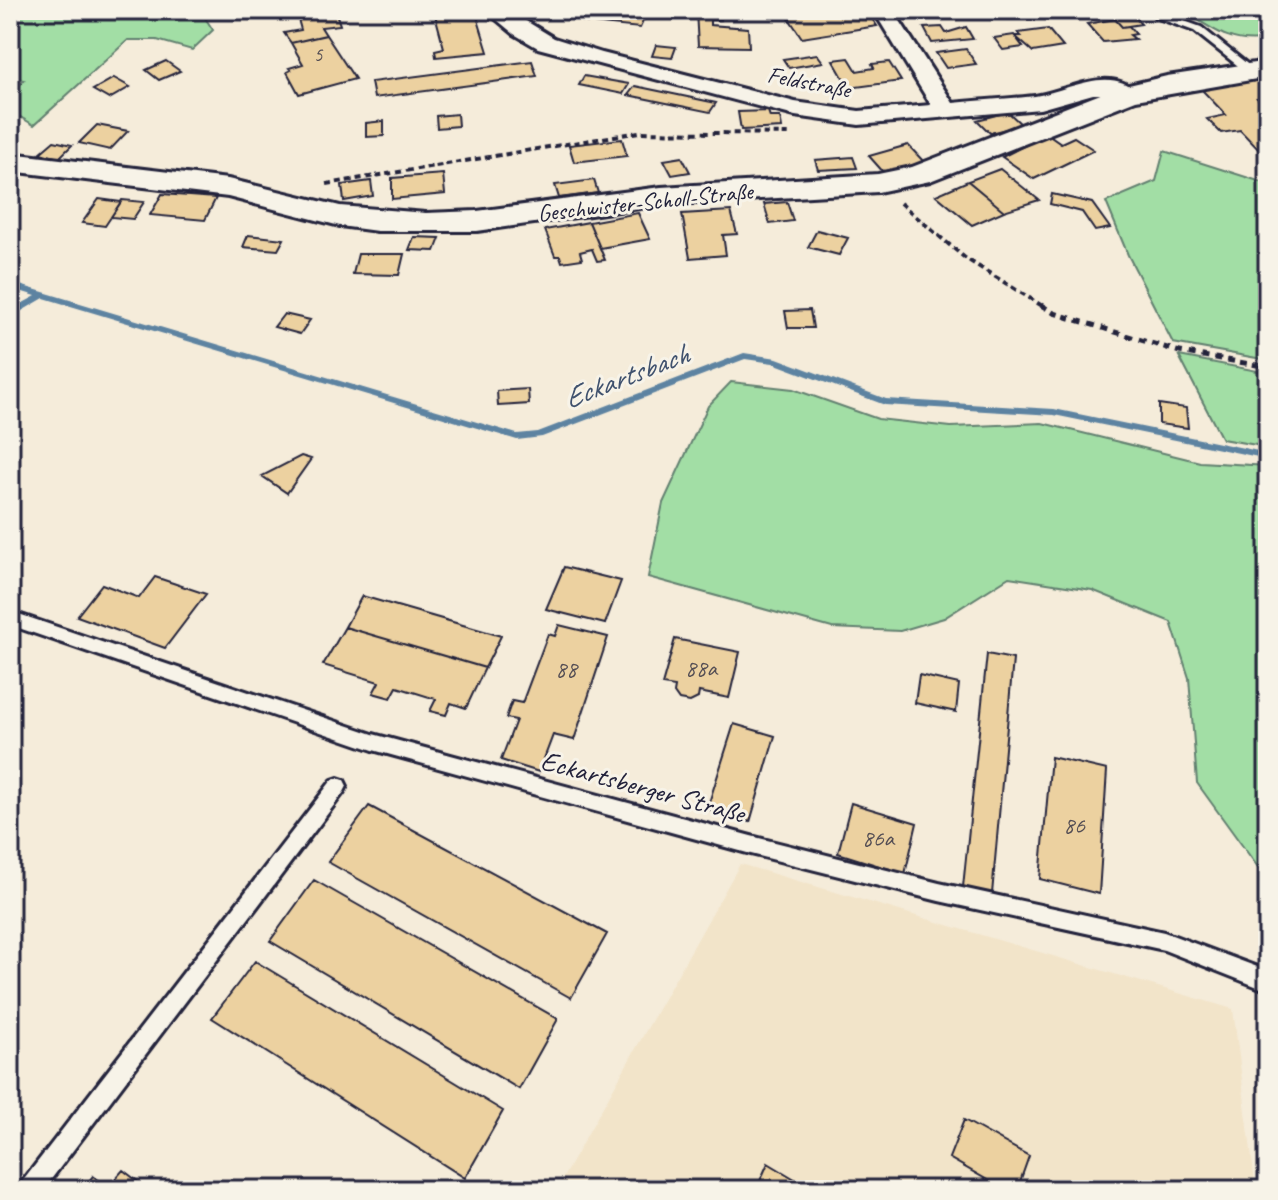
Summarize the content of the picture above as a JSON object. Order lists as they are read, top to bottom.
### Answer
{
  "streets": {
    "street": ["Feldstraße", "Geschwister-Scholl-Straße"],
    "lane": ["Eckartsberger Straße"]
  },
  "crossings": [
    ["Feldstraße", "Geschwister-Scholl-Straße"]
  ],
  "water": ["Eckartsbach"],
  "house_numbers": [
    "5",
    "88a",
    "88",
    "86",
    "86a"
  ]
}
